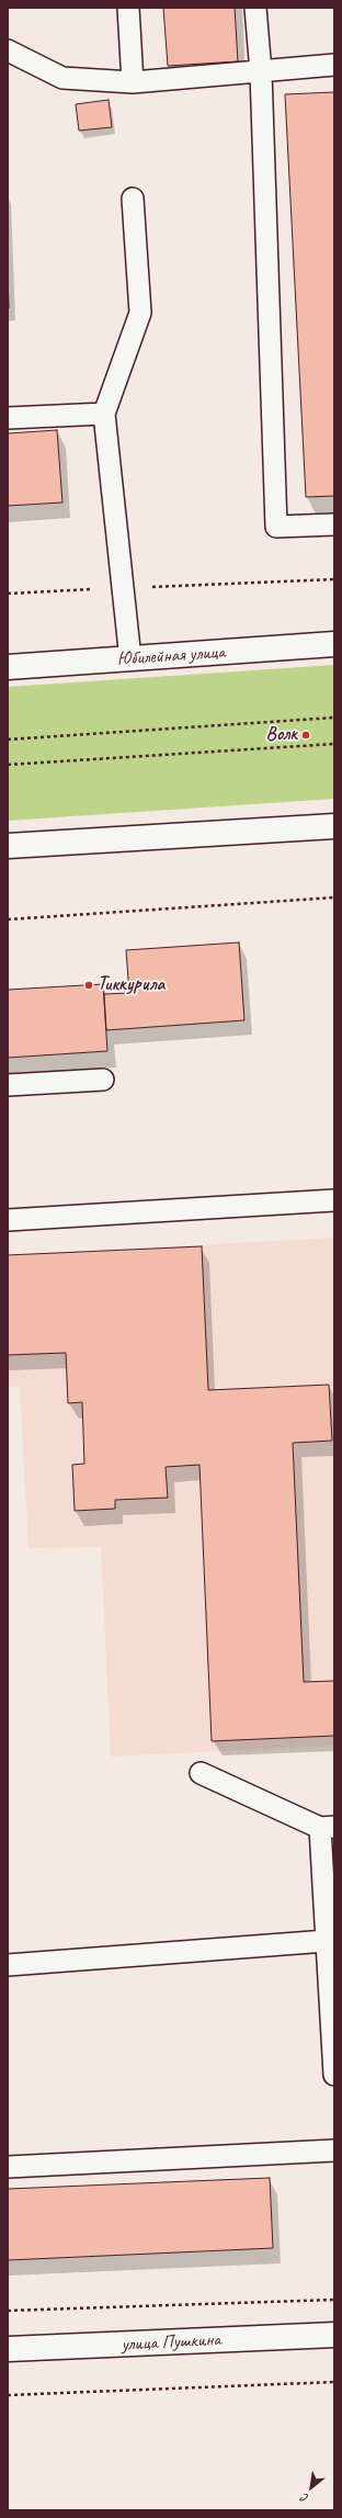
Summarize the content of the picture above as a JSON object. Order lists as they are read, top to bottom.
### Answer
{
  "streets": {
    "main road": ["Юбилейная улица", "улица Пушкина"]
  },
  "places": ["Волк", "Тиккурила"],
  "north": "bottom left"
}
